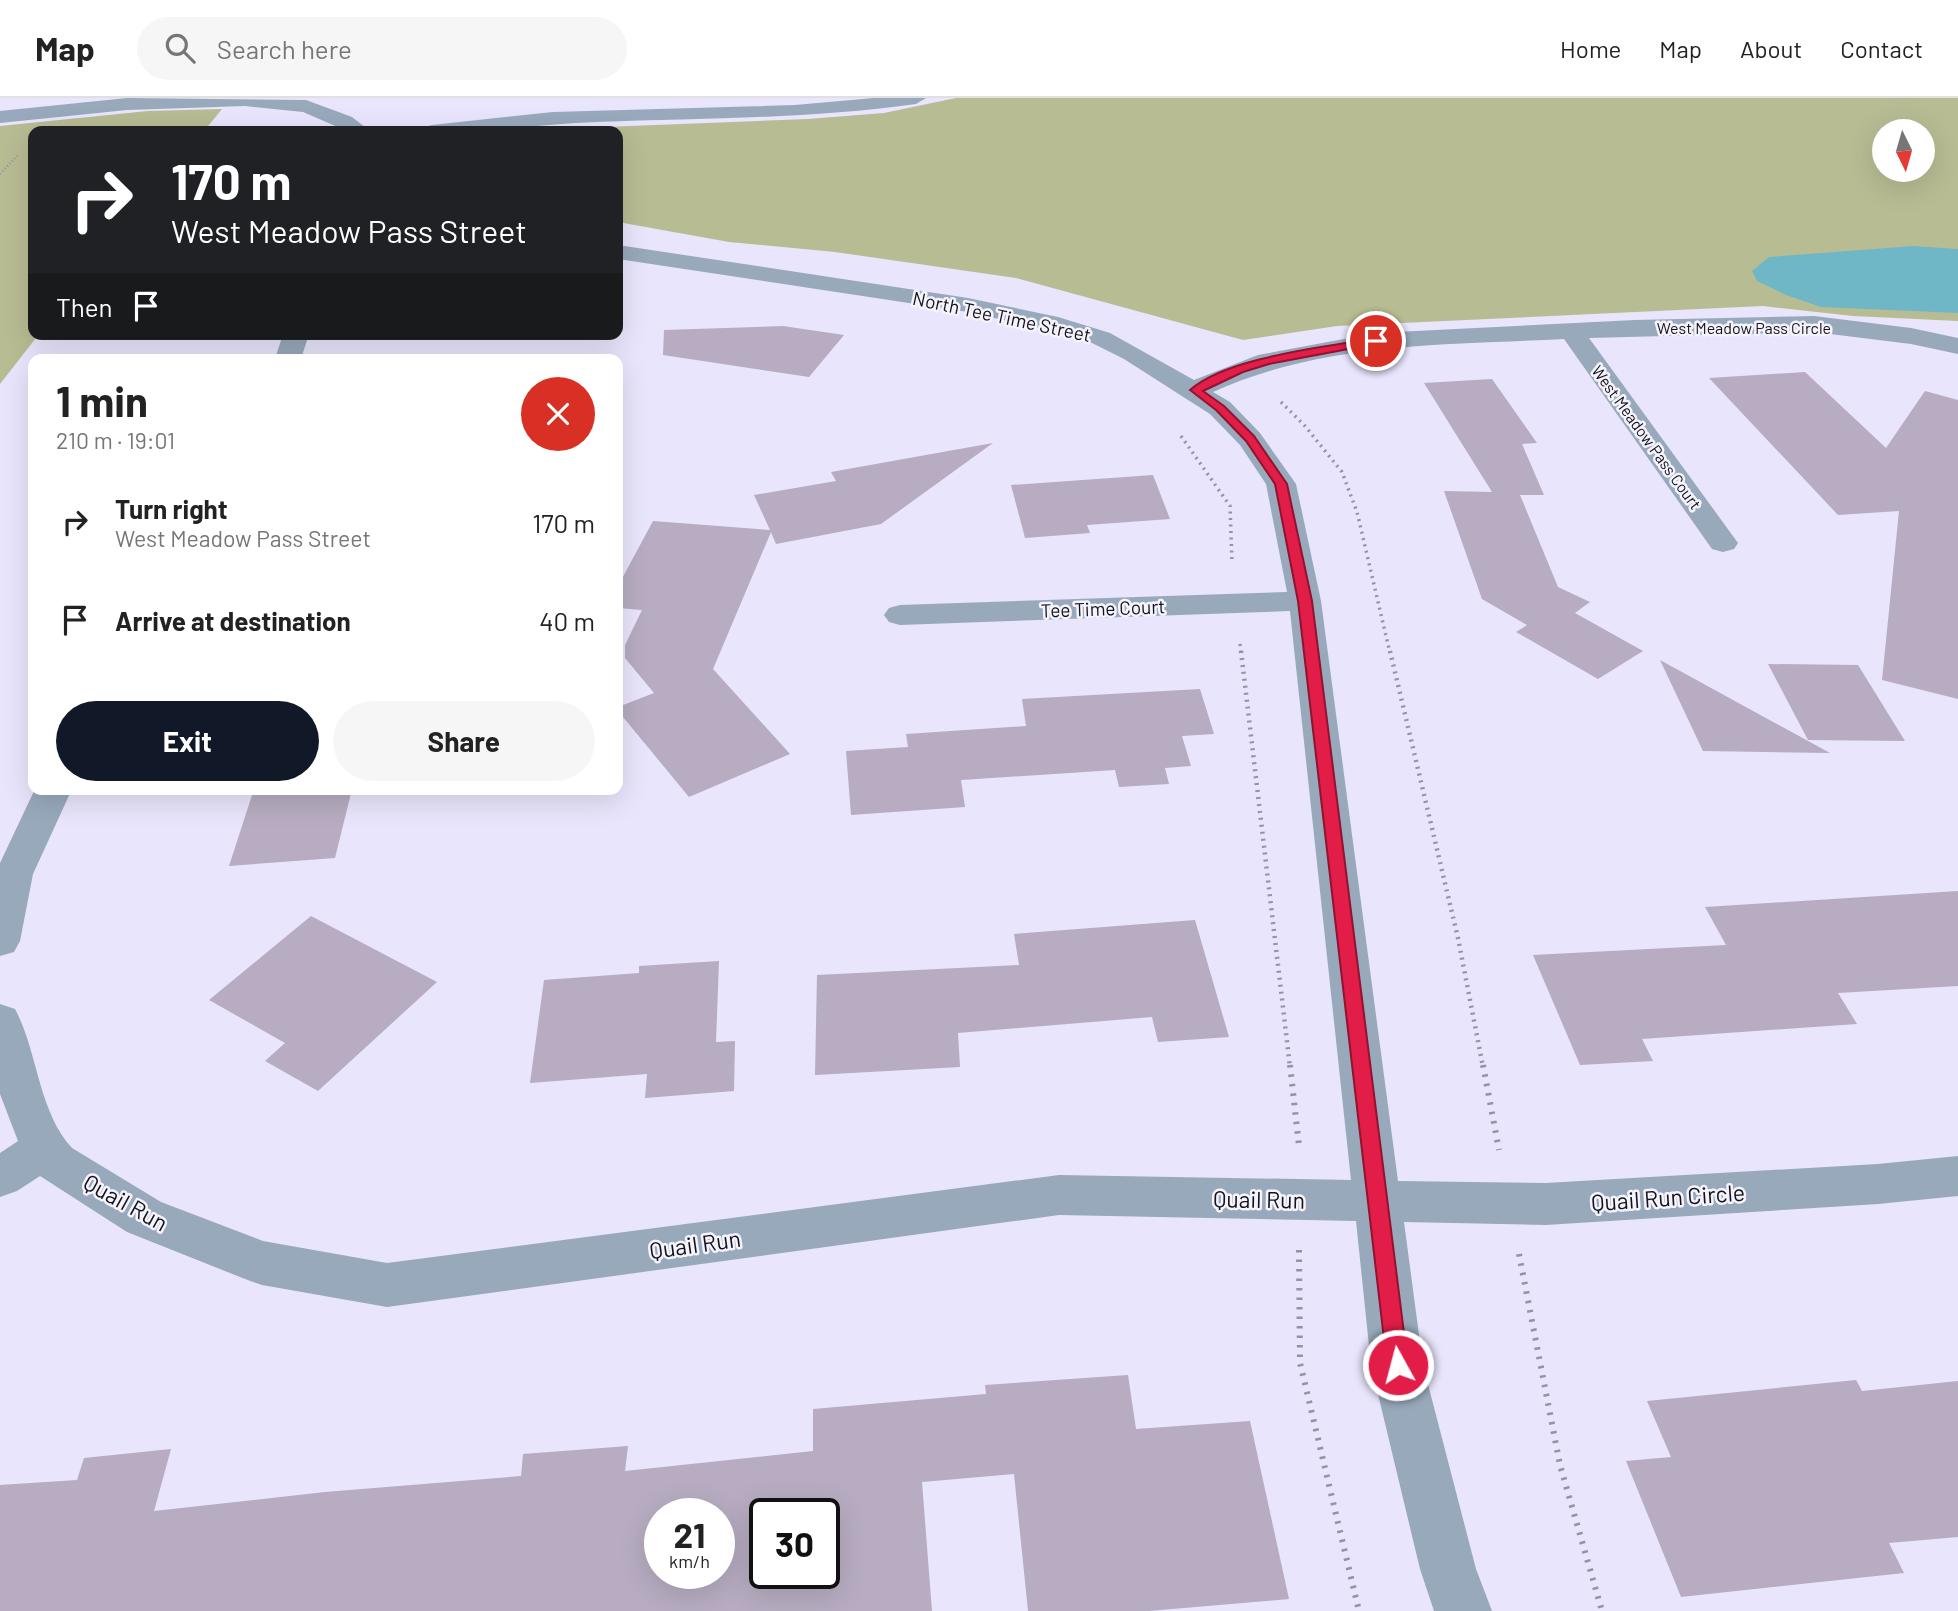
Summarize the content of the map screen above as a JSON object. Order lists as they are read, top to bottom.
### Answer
{
  "streets": {
    "street": [
      "North Tee Time Street",
      "West Meadow Pass Circle",
      "West Meadow Pass Court",
      "Tee Time Court",
      "Quail Run Circle",
      "Quail Run"
    ]
  },
  "crossings": [
    ["North Tee Time Street", "West Meadow Pass Circle"],
    ["North Tee Time Street", "Tee Time Court"],
    ["North Tee Time Street", "Quail Run Circle"],
    ["North Tee Time Street", "Quail Run"],
    ["West Meadow Pass Circle", "West Meadow Pass Court"],
    ["Quail Run Circle", "Quail Run"]
  ],
  "north": "bottom",
  "page": {
    "header": "Map",
    "search": "Search here",
    "nav": [
      "Home",
      "Map",
      "About",
      "Contact"
    ],
    "turn": ["170 m", "West Meadow Pass Street"],
    "then": "Then",
    "heading": ["1 min", "210 m · 19:01"],
    "list": [
      {
        "name": "Turn right",
        "note": "West Meadow Pass Street",
        "value": "170 m"
      },
      {
        "name": "Arrive at destination",
        "value": "40 m"
      }
    ],
    "buttons": ["Exit", "Share"],
    "speed": "21 km/h",
    "limit": "30"
  }
}
